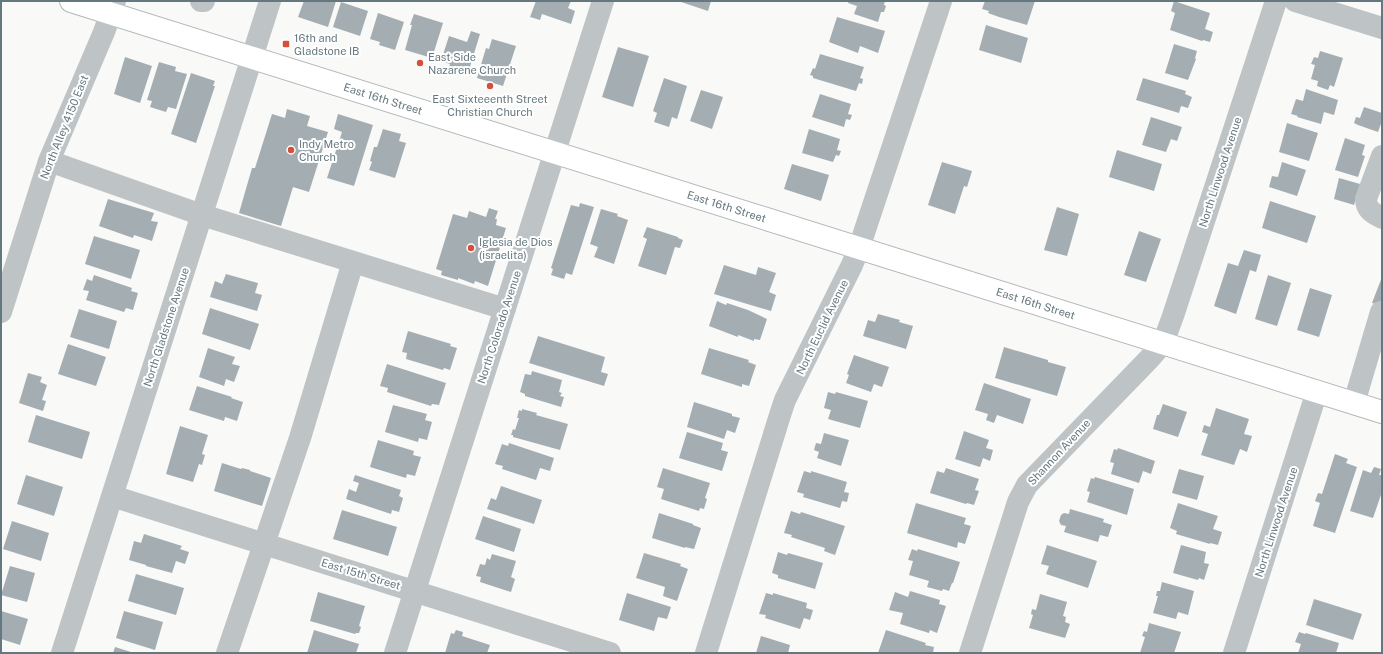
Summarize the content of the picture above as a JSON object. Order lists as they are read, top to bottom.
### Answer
{
  "streets": {
    "main road": ["East 16th Street"],
    "street": [
      "North Alley 4150 East",
      "North Linwood Avenue",
      "North Gladstone Avenue",
      "North Colorado Avenue",
      "North Euclid Avenue",
      "Shannon Avenue",
      "East 15th Street"
    ]
  },
  "crossings": [
    ["East 16th Street", "North Alley 4150 East"],
    ["East 16th Street", "North Linwood Avenue"],
    ["East 16th Street", "North Gladstone Avenue"],
    ["East 16th Street", "North Colorado Avenue"],
    ["East 16th Street", "North Euclid Avenue"],
    ["East 16th Street", "Shannon Avenue"],
    ["North Linwood Avenue", "Shannon Avenue"],
    ["North Gladstone Avenue", "East 15th Street"],
    ["North Colorado Avenue", "East 15th Street"]
  ],
  "places": {
    "transit": ["16th and Gladstone IB"],
    "other": [
      "East Side Nazarene Church",
      "East Sixteeenth Street Christian Church",
      "Indy Metro Church",
      "Iglesia de Dios (israelita)"
    ]
  }
}
